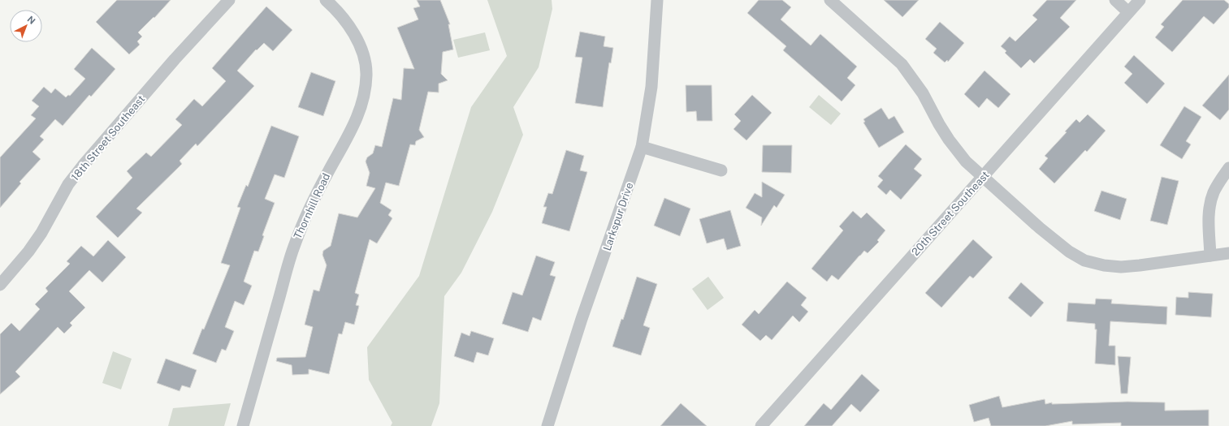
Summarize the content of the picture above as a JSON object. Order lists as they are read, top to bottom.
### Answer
{
  "streets": {
    "street": [
      "18th Street Southeast",
      "Thornhill Road",
      "20th Street Southeast",
      "Larkspur Drive"
    ]
  },
  "north": "top right"
}
